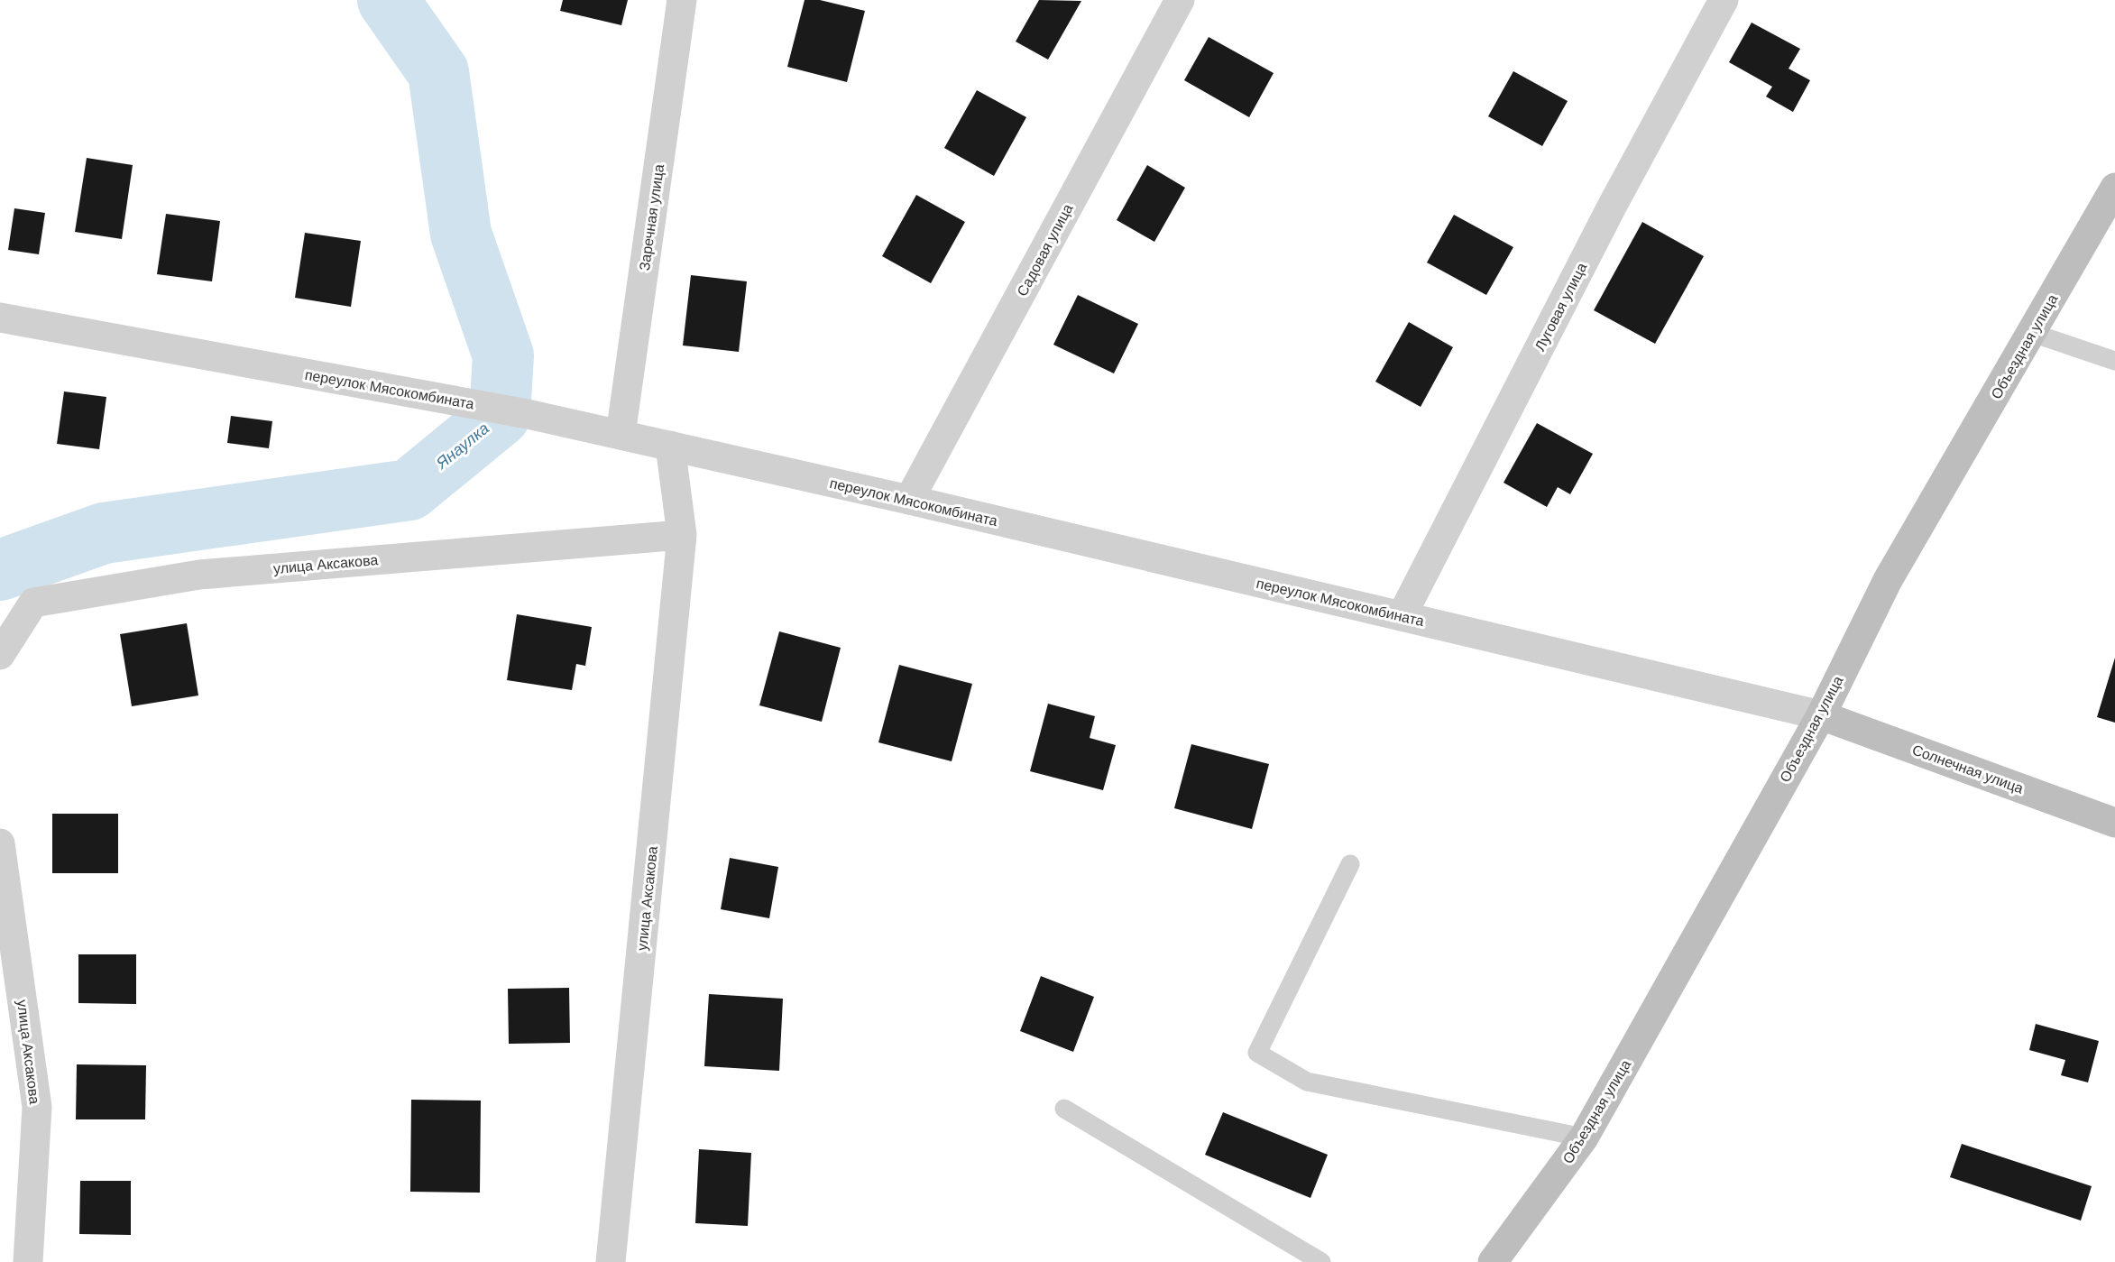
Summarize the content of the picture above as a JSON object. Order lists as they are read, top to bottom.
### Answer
{
  "streets": {
    "main road": ["Объездная улица", "Солнечная улица"],
    "street": [
      "Заречная улица",
      "Садовая улица",
      "Луговая улица",
      "переулок Мясокомбината",
      "улица Аксакова"
    ]
  },
  "crossings": [
    ["Заречная улица", "переулок Мясокомбината"],
    ["Садовая улица", "переулок Мясокомбината"],
    ["Луговая улица", "переулок Мясокомбината"],
    ["Объездная улица", "переулок Мясокомбината"],
    ["Объездная улица", "Солнечная улица"],
    ["переулок Мясокомбината", "улица Аксакова"],
    ["переулок Мясокомбината", "Солнечная улица"]
  ],
  "water": ["Янаулка"]
}
